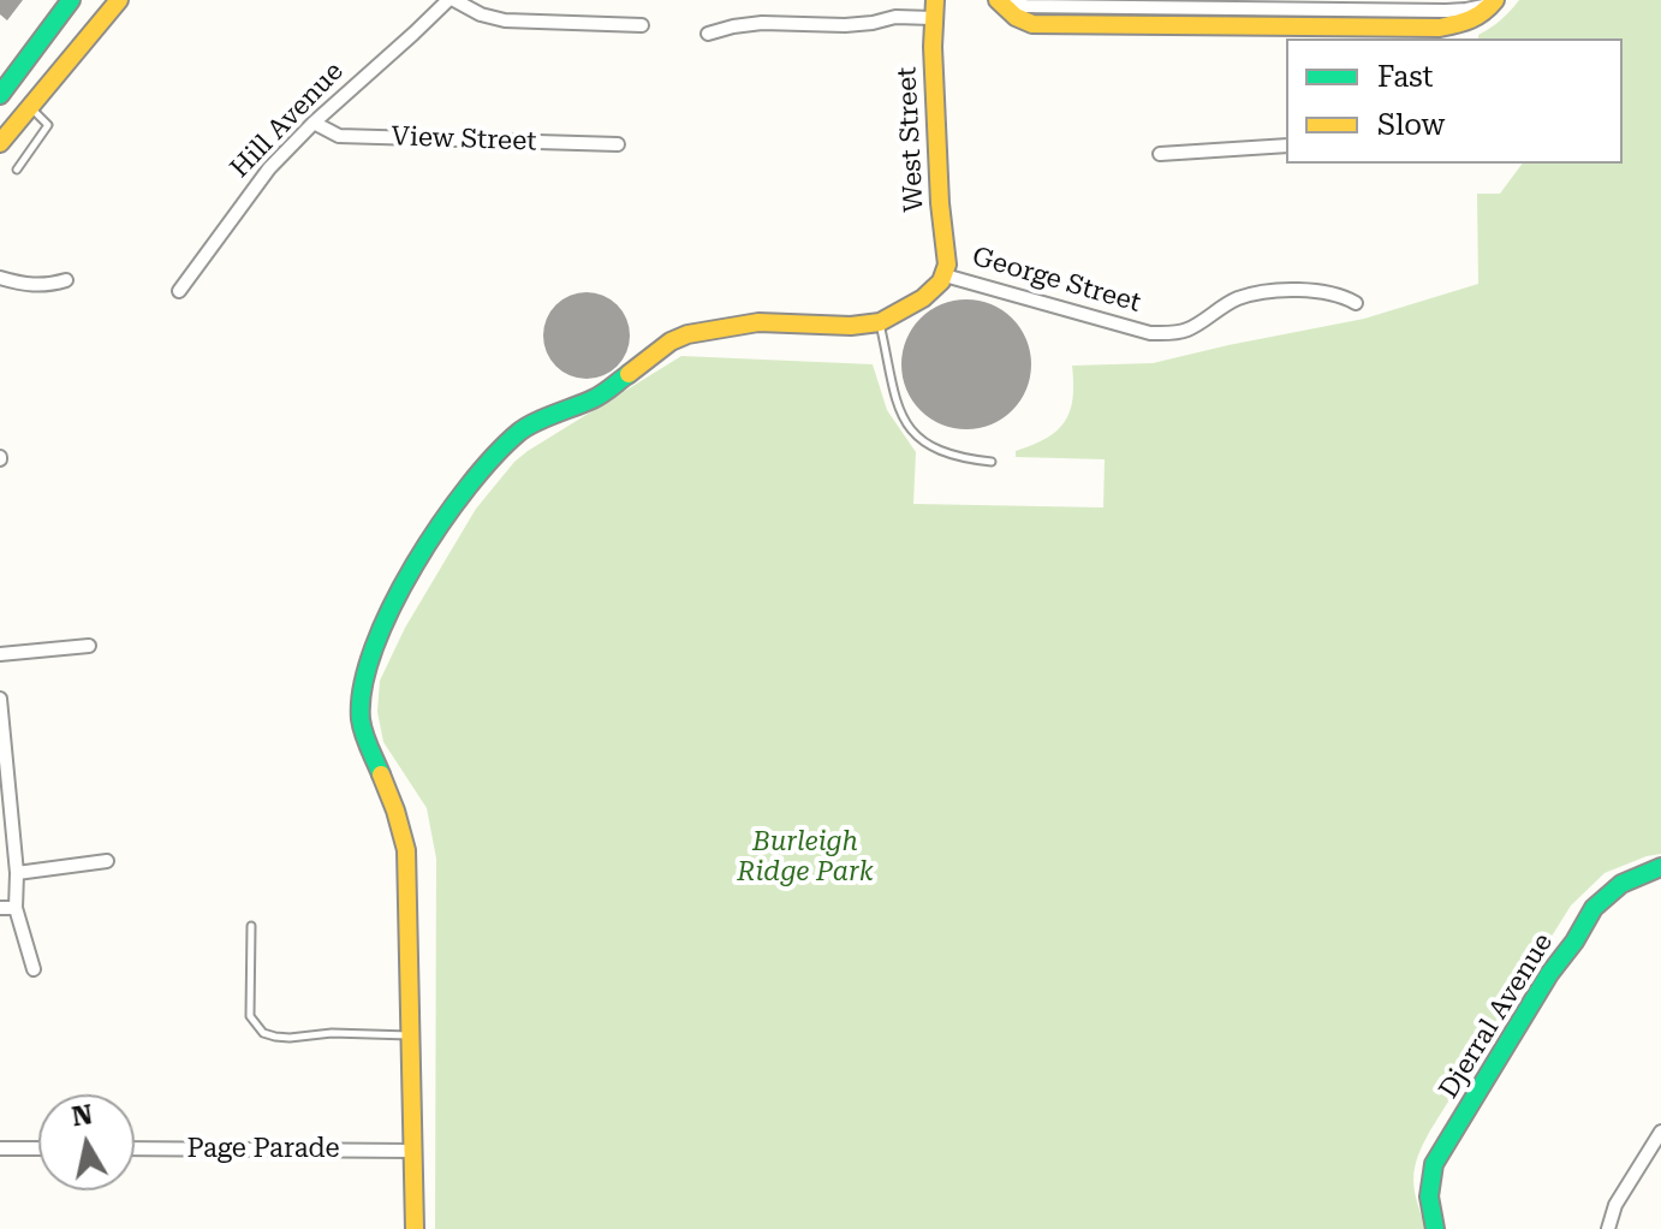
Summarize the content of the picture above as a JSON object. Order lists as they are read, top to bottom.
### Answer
{
  "streets": {
    "street": [
      "Hill Avenue",
      "View Street",
      "West Street",
      "George Street",
      "Djerral Avenue",
      "Page Parade"
    ]
  },
  "crossings": [
    ["Hill Avenue", "View Street"],
    ["West Street", "George Street"],
    ["George Street", "Page Parade"]
  ],
  "parks": ["Burleigh Ridge Park"],
  "legend": ["Fast", "Slow"],
  "north": "top"
}
